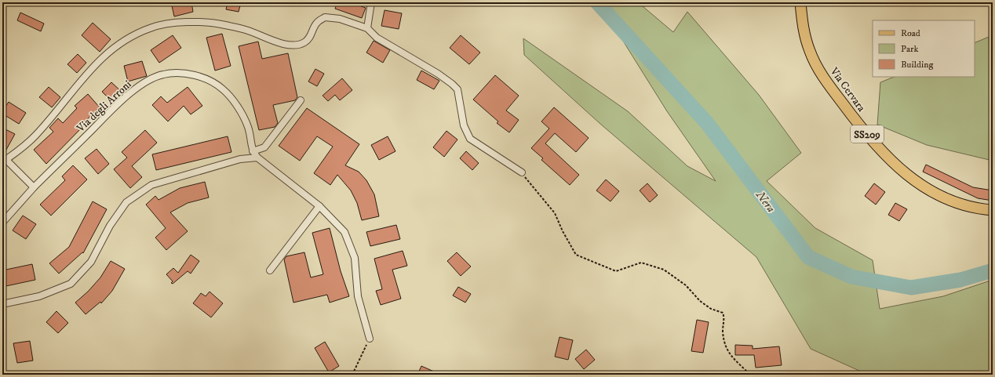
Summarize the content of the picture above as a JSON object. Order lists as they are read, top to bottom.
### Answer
{
  "streets": {
    "main road": ["Via Cervara", "SS209"],
    "street": ["Via degli Arroni"]
  },
  "water": ["Nera"],
  "legend": ["Road", "Park", "Building"]
}
